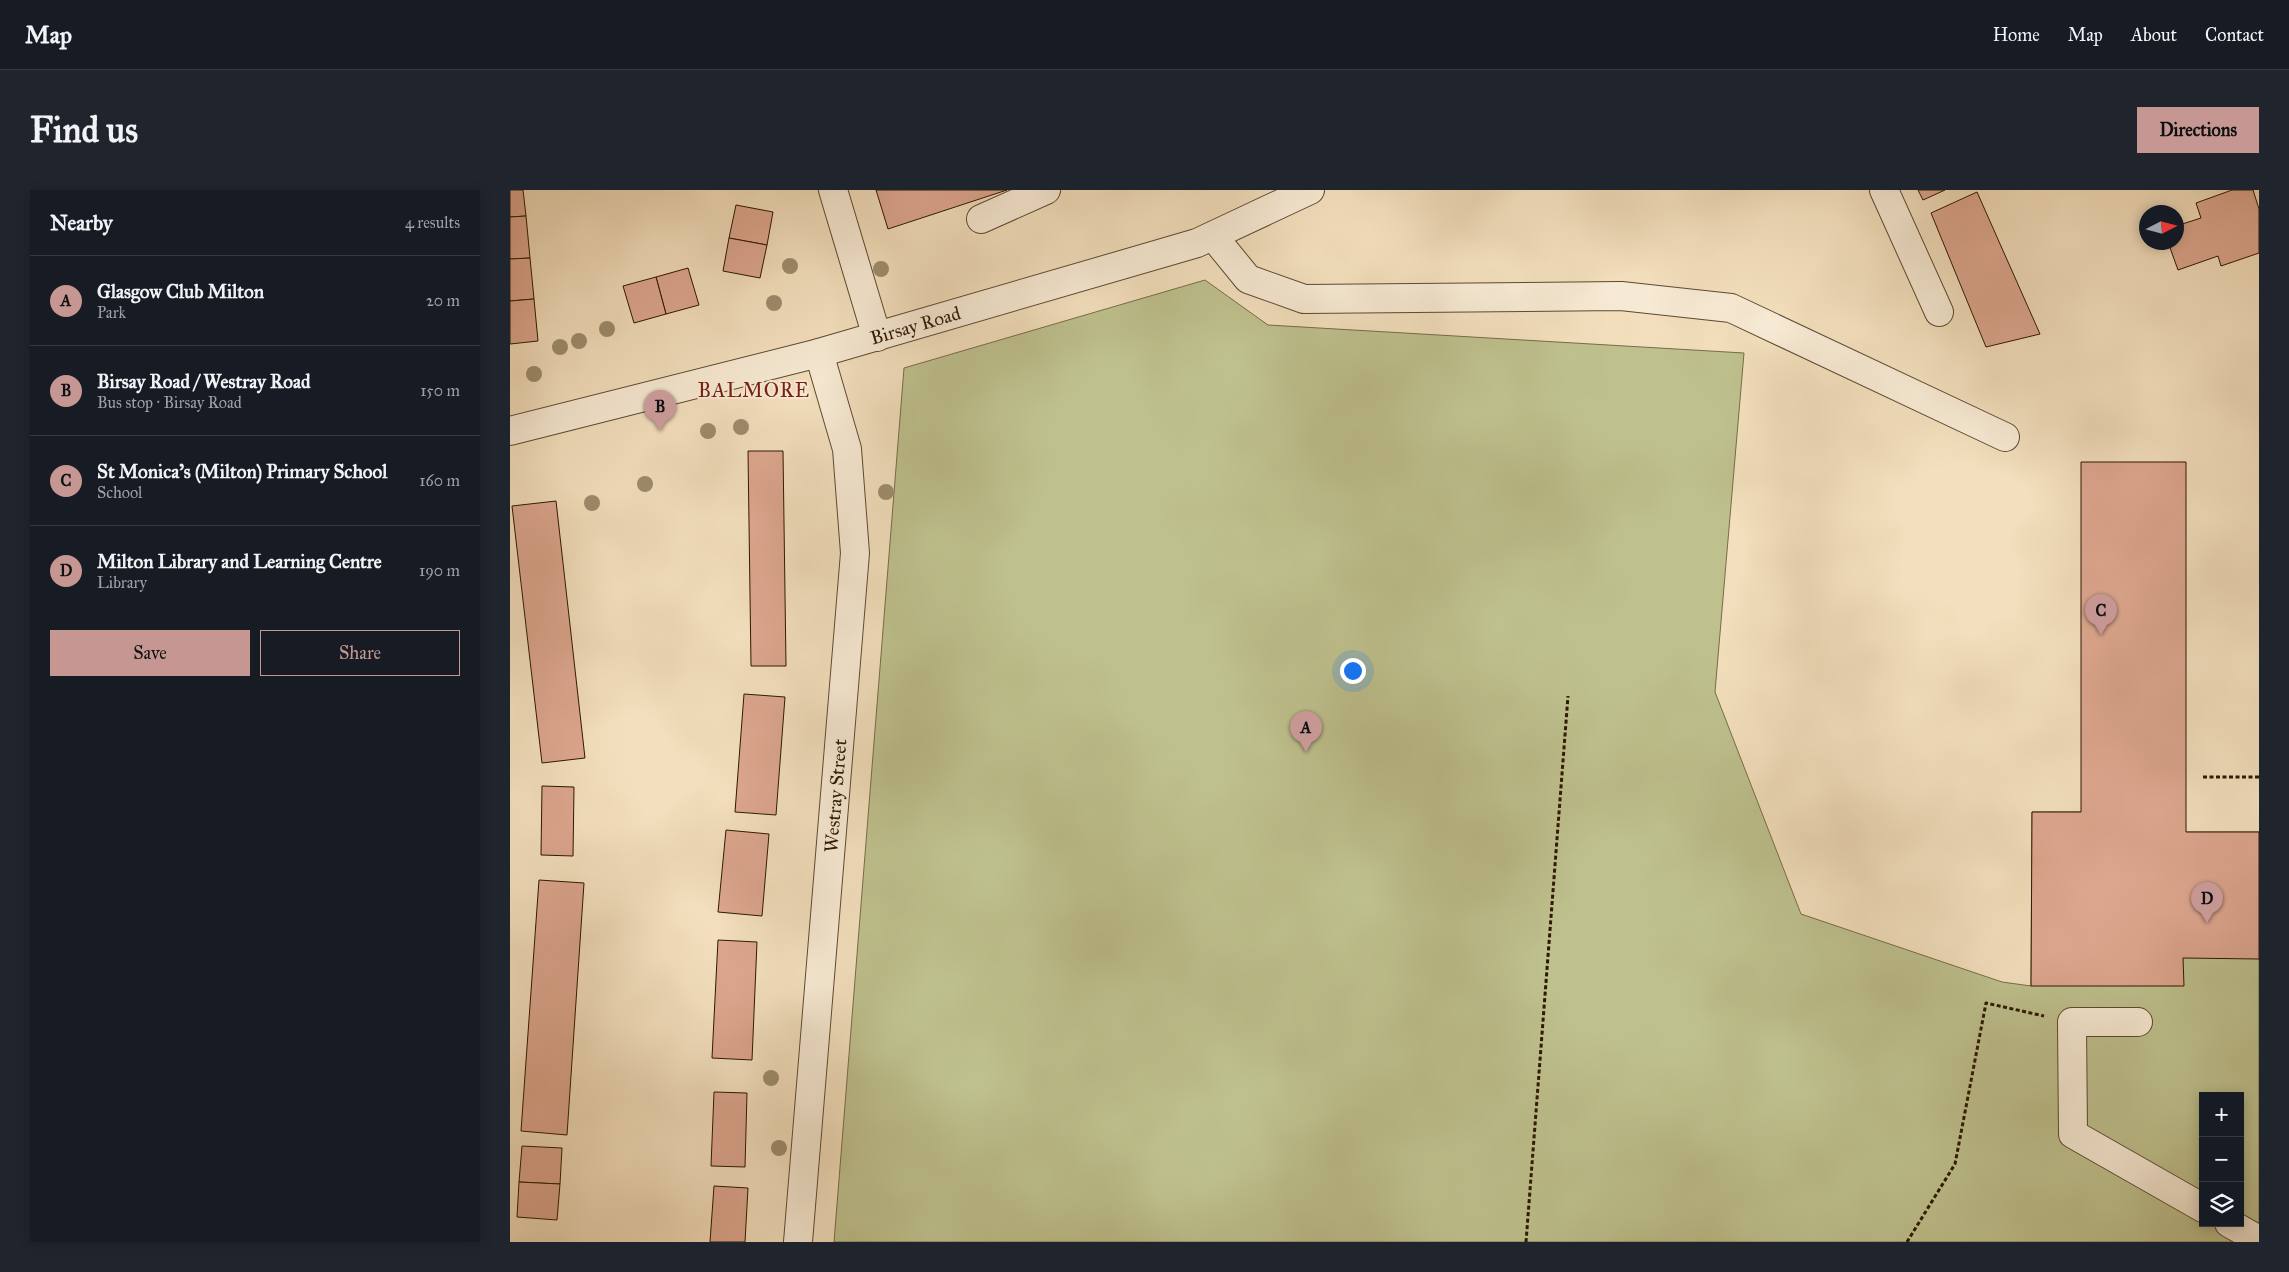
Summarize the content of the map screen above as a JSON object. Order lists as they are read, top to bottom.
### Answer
{
  "streets": {
    "street": ["Birsay Road", "Westray Street"]
  },
  "crossings": [
    ["Birsay Road", "Westray Street"]
  ],
  "districts": ["BALMORE"],
  "north": "right",
  "page": {
    "header": "Map",
    "nav": [
      "Home",
      "Map",
      "About",
      "Contact"
    ],
    "buttons": [
      "Directions",
      ["Save", "Share"]
    ],
    "title": "Find us",
    "heading": ["Nearby", "4 results"],
    "list": [
      {
        "mark": "A",
        "name": "Glasgow Club Milton",
        "note": "Park",
        "value": "20 m"
      },
      {
        "mark": "B",
        "name": "Birsay Road / Westray Road",
        "note": "Bus stop · Birsay Road",
        "value": "150 m"
      },
      {
        "mark": "C",
        "name": "St Monica's (Milton) Primary School",
        "note": "School",
        "value": "160 m"
      },
      {
        "mark": "D",
        "name": "Milton Library and Learning Centre",
        "note": "Library",
        "value": "190 m"
      }
    ],
    "pins": [
      "B",
      "C",
      "A",
      "D"
    ],
    "map_buttons": ["+", "−"]
  }
}
